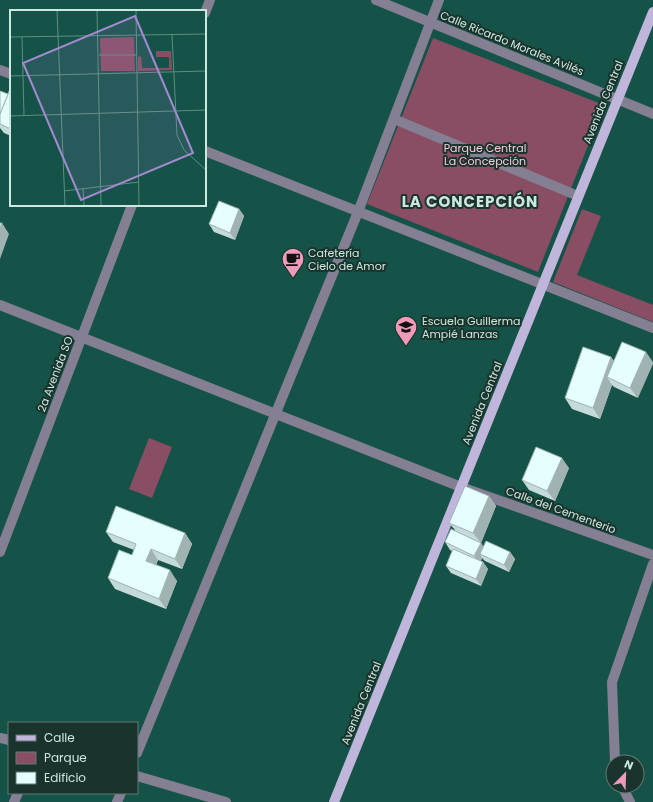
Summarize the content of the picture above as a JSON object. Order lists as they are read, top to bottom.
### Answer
{
  "streets": {
    "main road": ["Avenida Central"],
    "street": ["Calle Ricardo Morales Avilés", "2a Avenida SO", "Calle del Cementerio"]
  },
  "crossings": [
    ["Calle Ricardo Morales Avilés", "Avenida Central"],
    ["Avenida Central", "Calle del Cementerio"],
    ["2a Avenida SO", "Calle del Cementerio"]
  ],
  "districts": ["LA CONCEPCIÓN"],
  "parks": ["Parque Central La Concepción"],
  "places": {
    "cafe": ["Cafetería Cielo de Amor"],
    "school or university": ["Escuela Guillerma Ampié Lanzas"]
  },
  "legend": ["Calle", "Parque", "Edificio"],
  "north": "top right"
}
